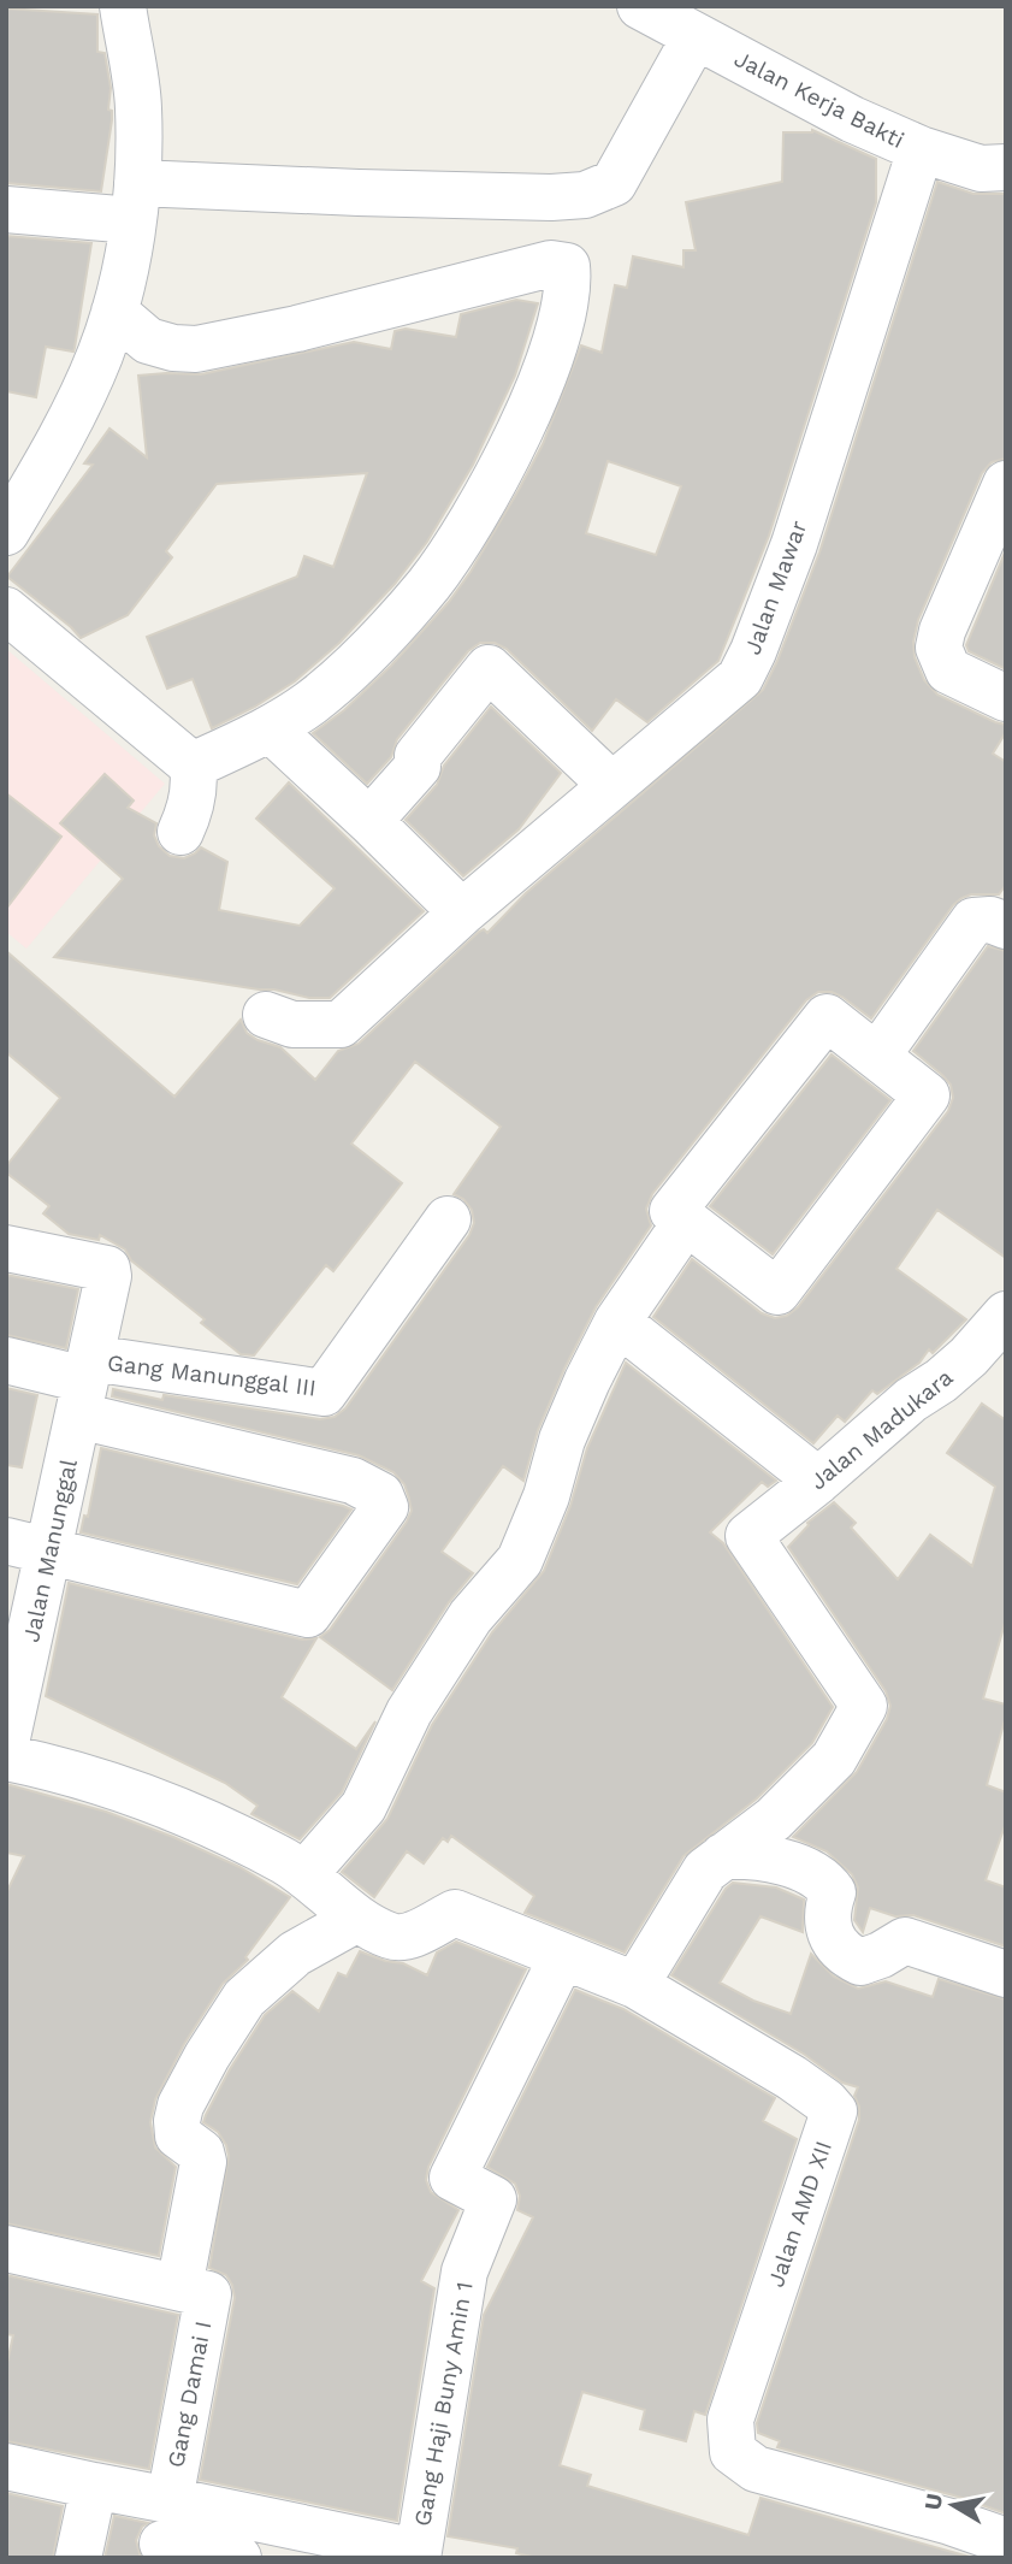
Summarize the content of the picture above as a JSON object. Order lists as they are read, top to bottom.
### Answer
{
  "streets": {
    "street": [
      "Jalan Kerja Bakti",
      "Jalan Mawar",
      "Gang Manunggal III",
      "Jalan Madukara",
      "Jalan Manunggal",
      "Jalan AMD XII",
      "Gang Damai I",
      "Gang Haji Buny Amin 1"
    ]
  },
  "crossings": [
    ["Jalan Kerja Bakti", "Jalan Mawar"],
    ["Gang Manunggal III", "Jalan Manunggal"],
    ["Jalan AMD XII", "Gang Haji Buny Amin 1"]
  ],
  "north": "left"
}
